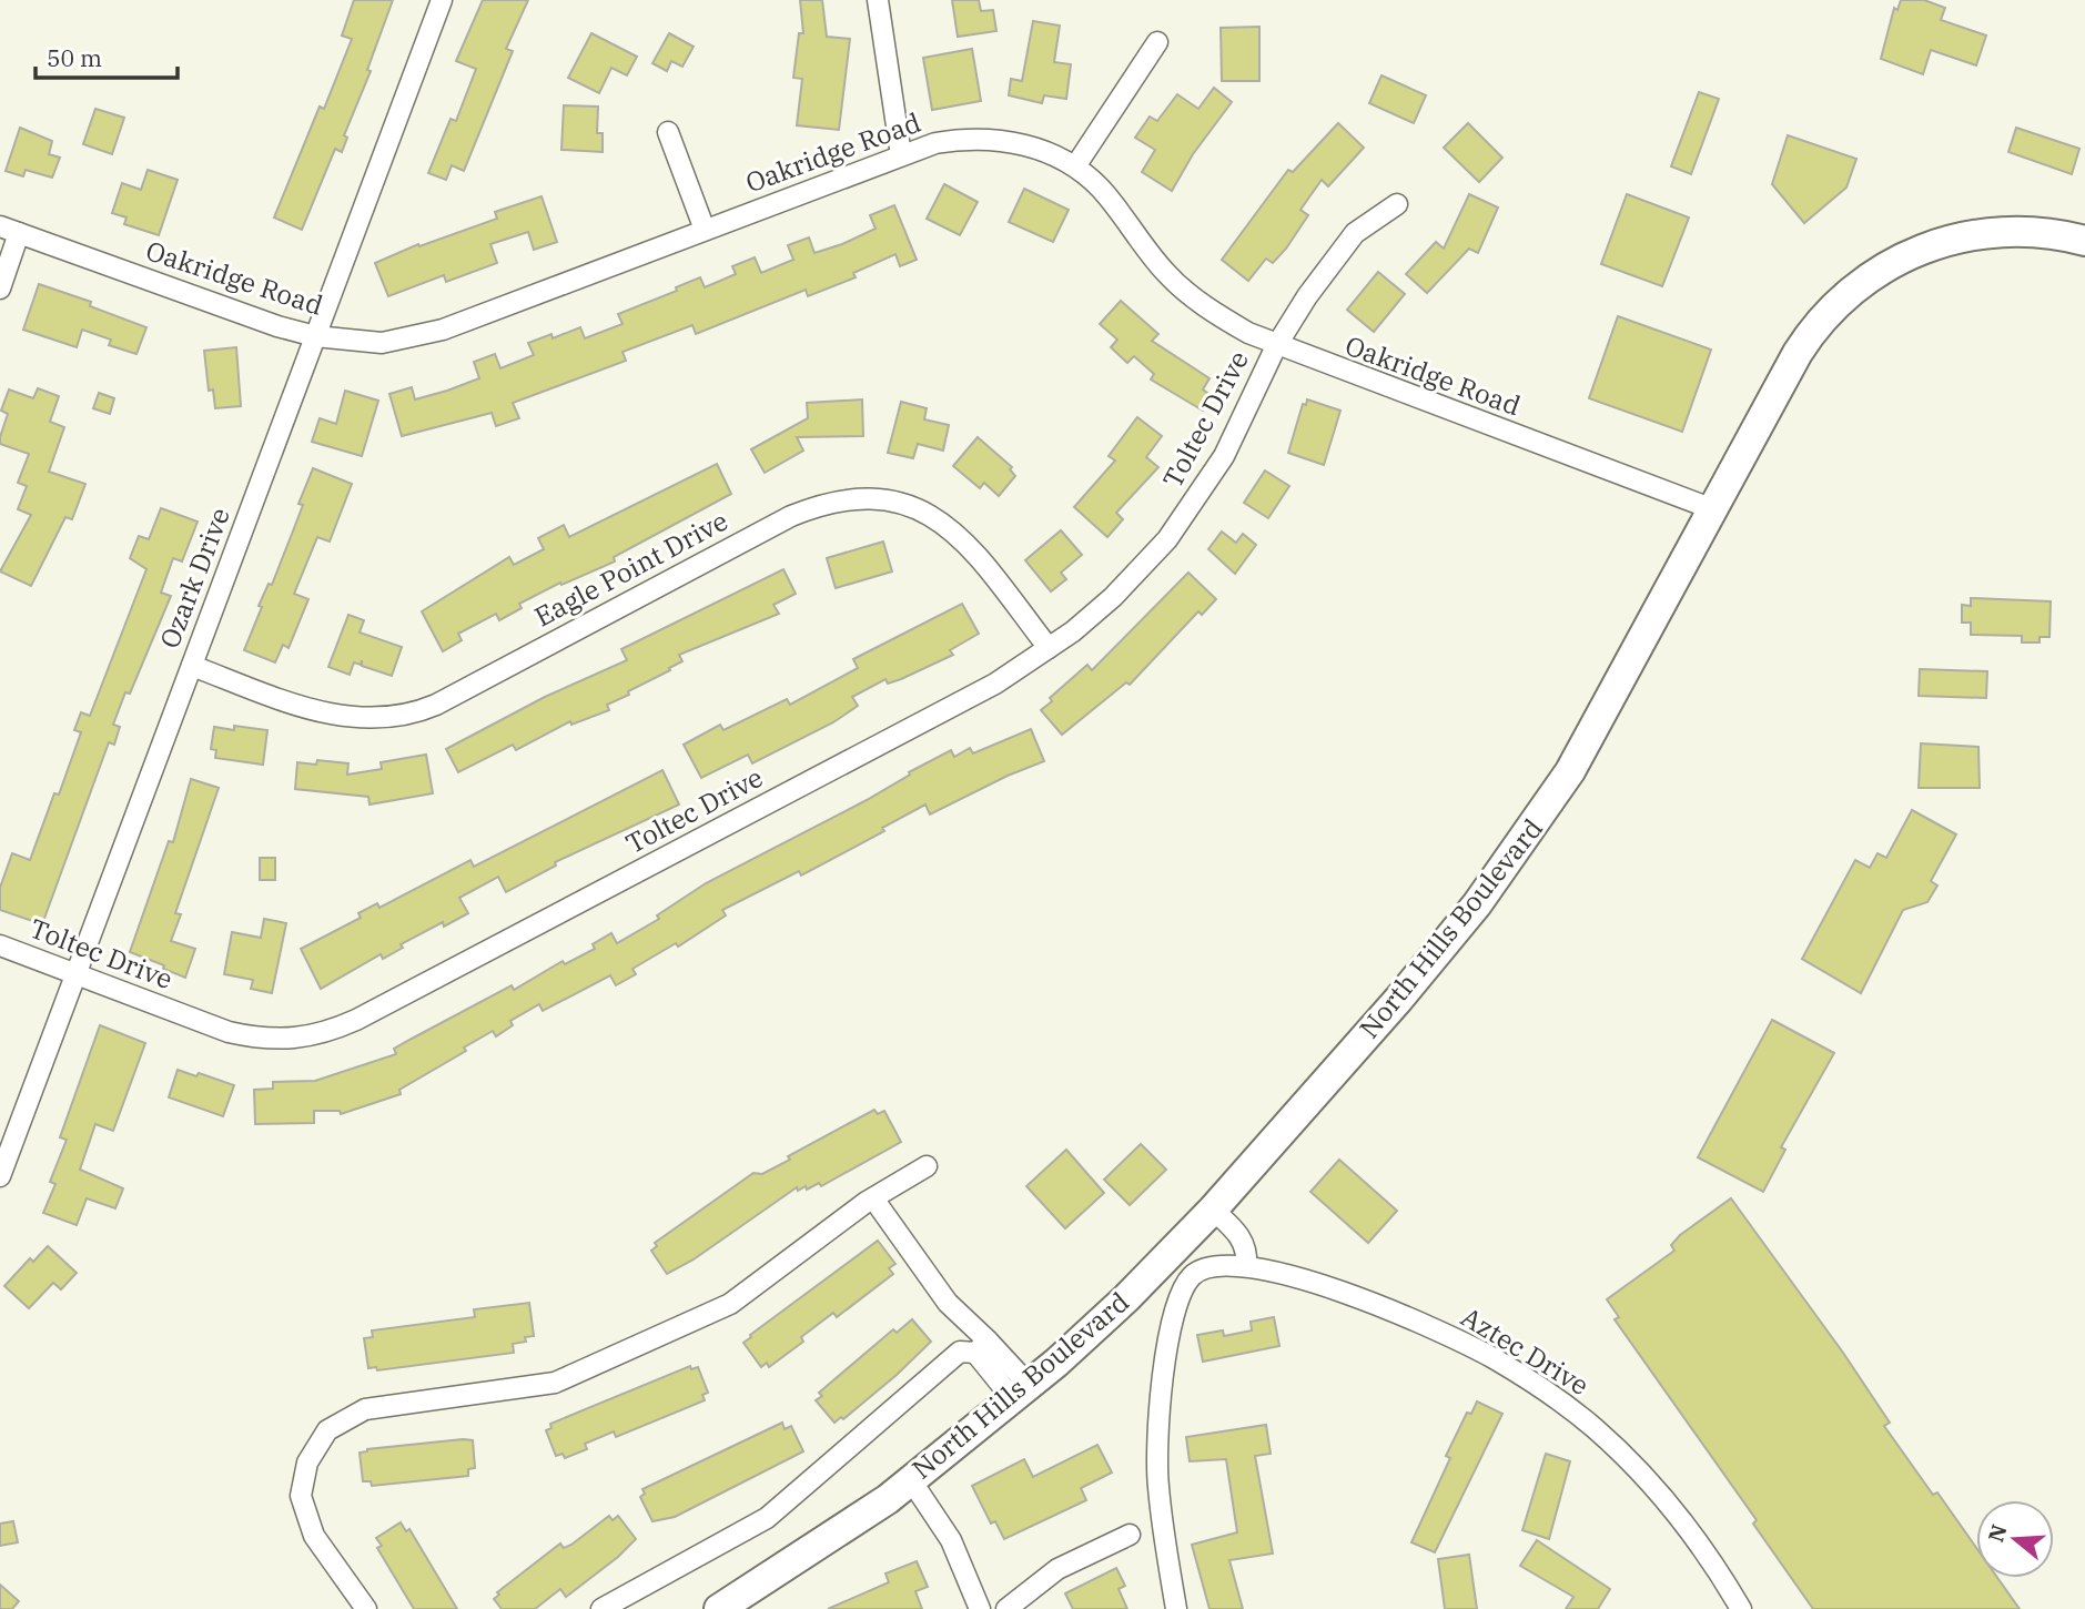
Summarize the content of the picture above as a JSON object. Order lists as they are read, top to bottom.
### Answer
{
  "streets": {
    "street": [
      "Oakridge Road",
      "Toltec Drive",
      "Eagle Point Drive",
      "Ozark Drive",
      "North Hills Boulevard",
      "Aztec Drive"
    ]
  },
  "crossings": [
    ["Oakridge Road", "Toltec Drive"],
    ["Oakridge Road", "Ozark Drive"],
    ["Oakridge Road", "North Hills Boulevard"],
    ["Toltec Drive", "Eagle Point Drive"],
    ["Toltec Drive", "Ozark Drive"],
    ["Eagle Point Drive", "Ozark Drive"]
  ],
  "scale_bar": "50 m",
  "north": "left"
}
